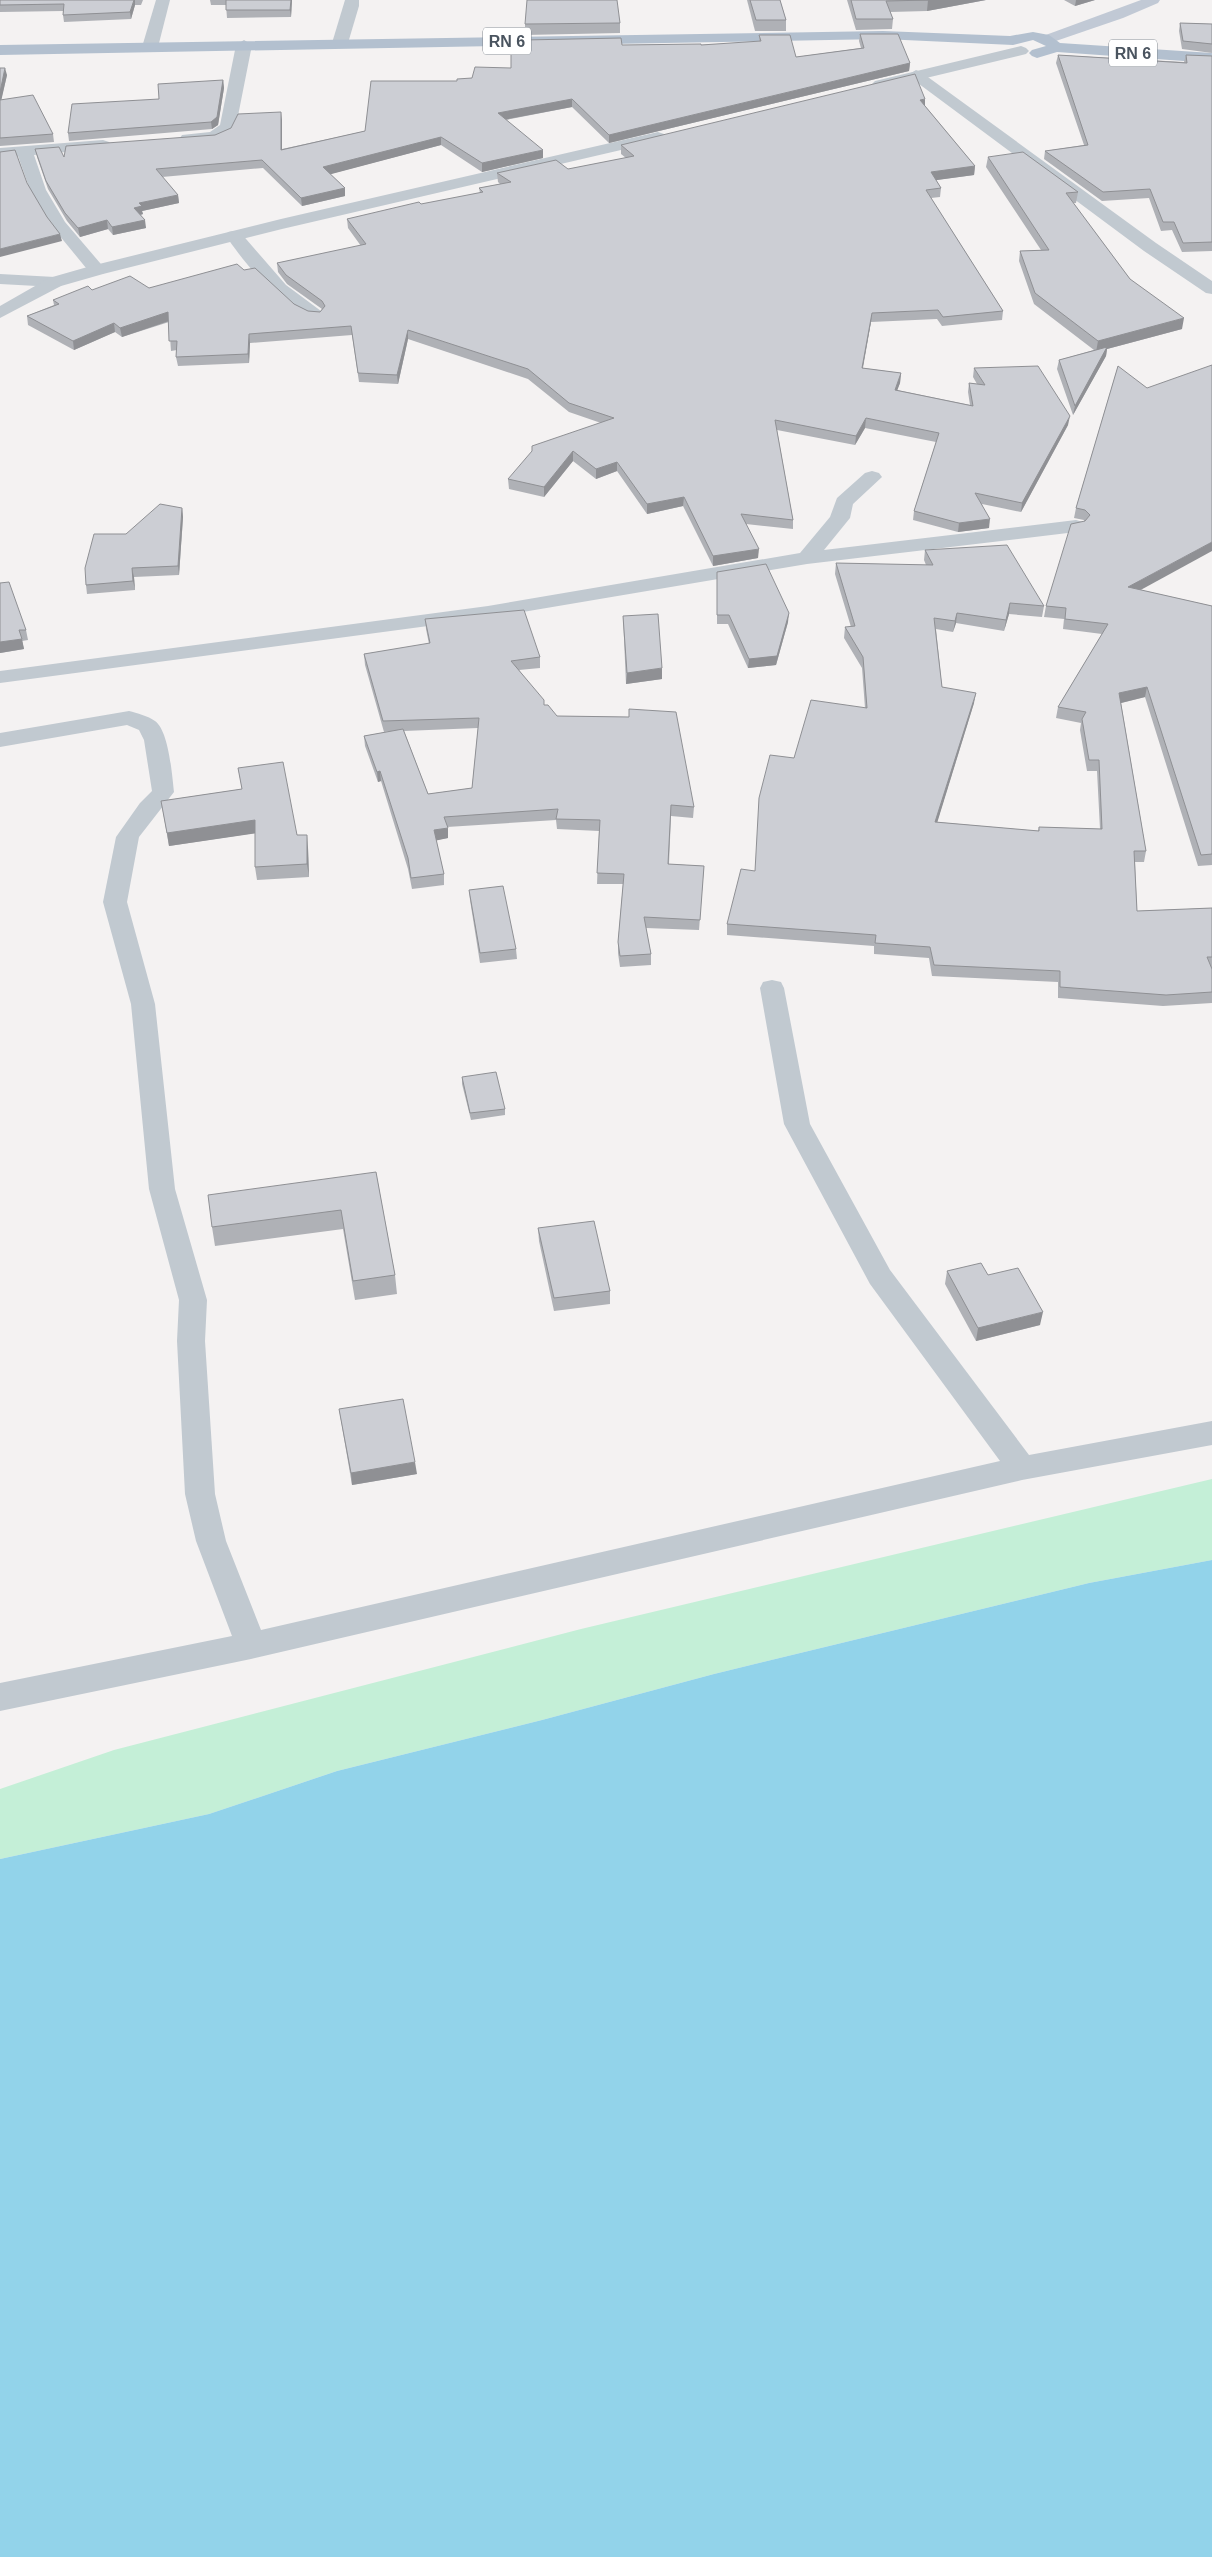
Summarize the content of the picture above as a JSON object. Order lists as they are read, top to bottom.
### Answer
{
  "streets": {
    "main road": ["RN 6"]
  }
}
